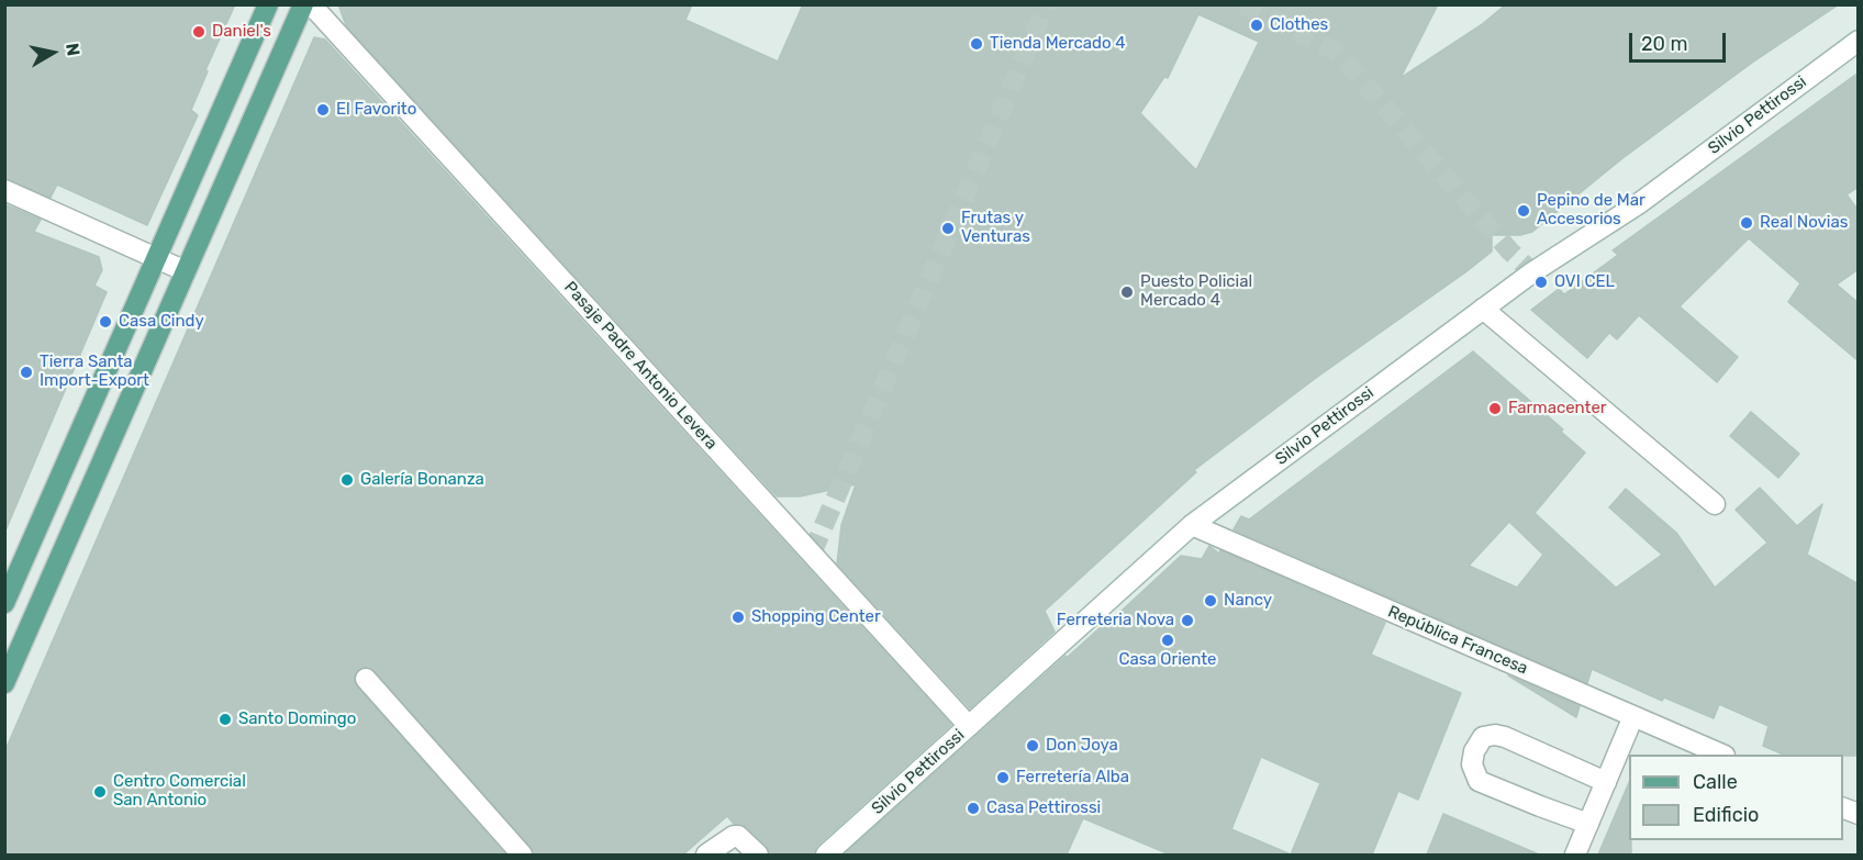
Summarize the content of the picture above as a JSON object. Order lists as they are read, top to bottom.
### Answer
{
  "streets": {
    "street": ["Silvio Pettirossi", "Pasaje Padre Antonio Levera", "República Francesa"]
  },
  "crossings": [
    ["Silvio Pettirossi", "Pasaje Padre Antonio Levera"],
    ["Silvio Pettirossi", "República Francesa"]
  ],
  "places": [
    "Clothes",
    "Daniel's",
    "Tienda Mercado 4",
    "El Favorito",
    "Pepino de Mar Accesorios",
    "Real Novias",
    "Frutas y Venturas",
    "OVI CEL",
    "Puesto Policial Mercado 4",
    "Casa Cindy",
    "Tierra Santa Import-Export",
    "Farmacenter",
    "Galería Bonanza",
    "Nancy",
    "Shopping Center",
    "Ferreteria Nova",
    "Casa Oriente",
    "Santo Domingo",
    "Don Joya",
    "Ferretería Alba",
    "Centro Comercial San Antonio",
    "Casa Pettirossi"
  ],
  "legend": ["Calle", "Edificio"],
  "scale_bar": "20 m",
  "north": "right"
}
